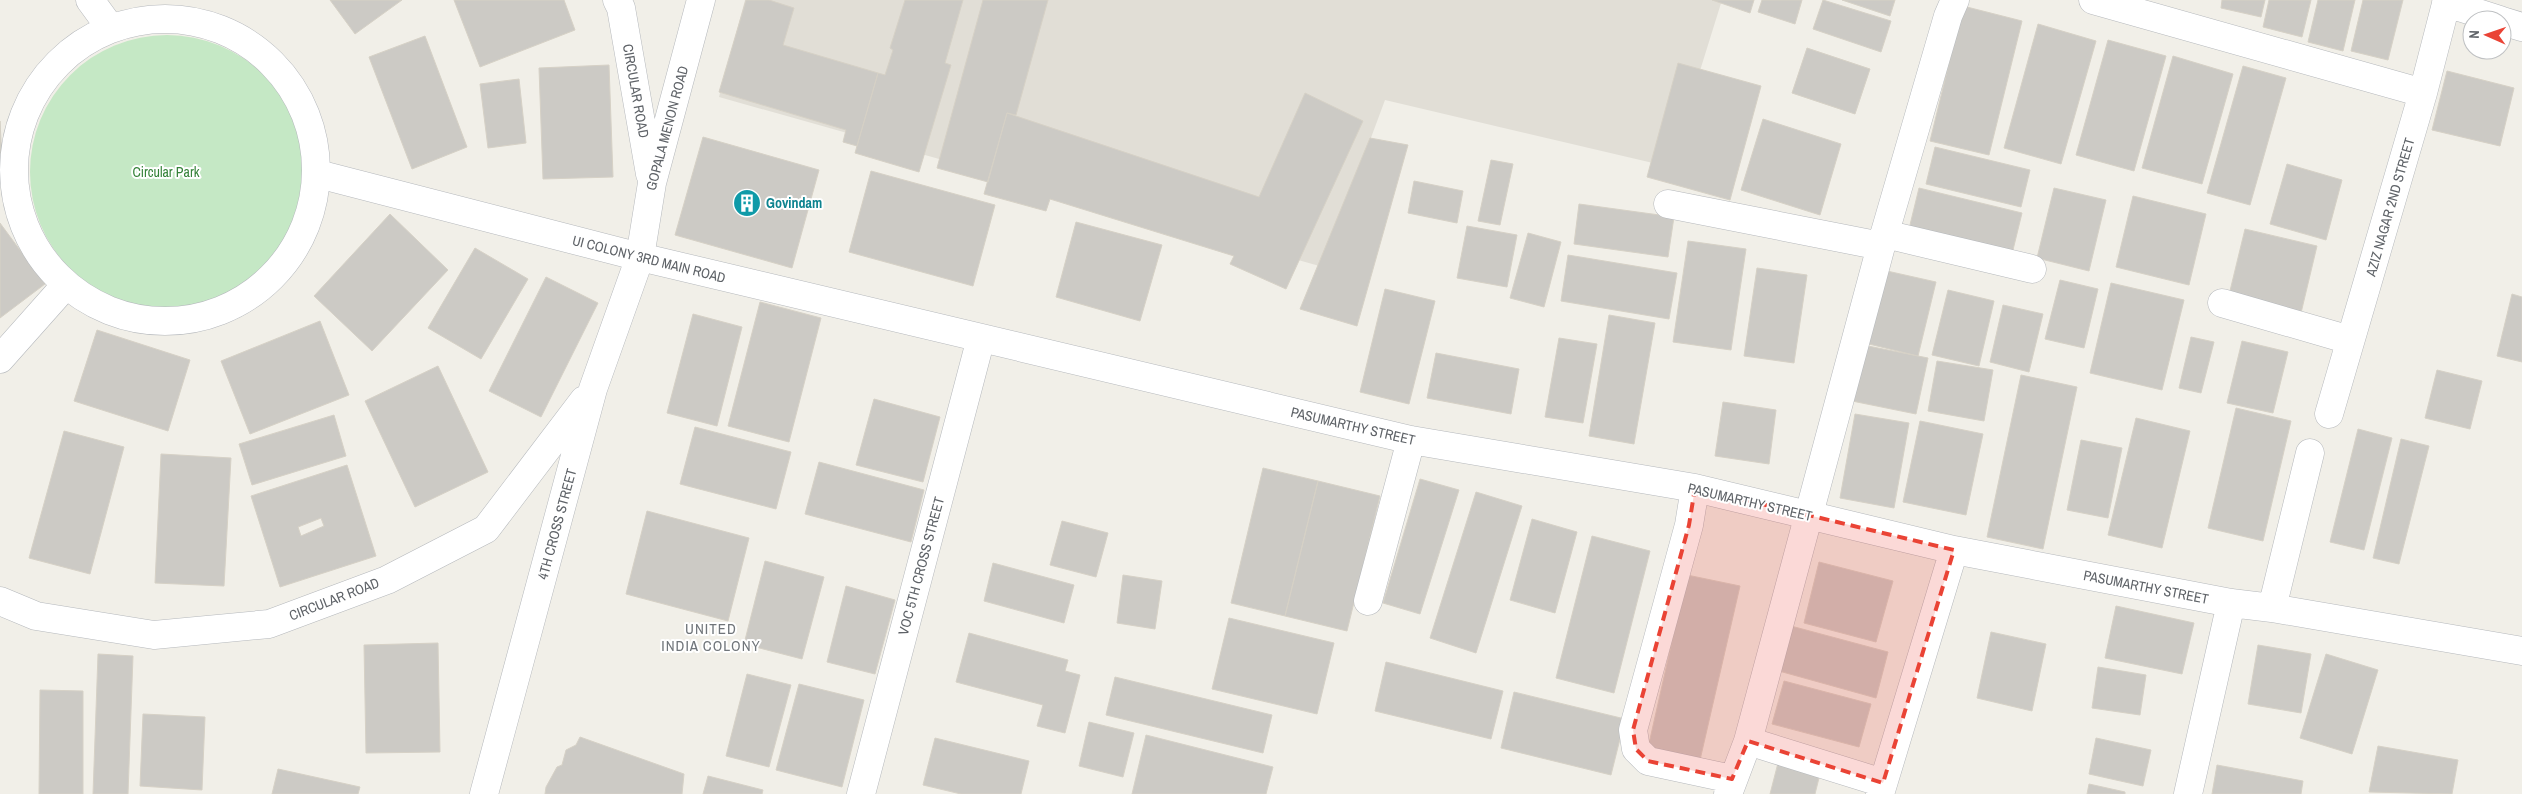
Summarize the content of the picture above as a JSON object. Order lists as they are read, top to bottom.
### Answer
{
  "streets": {
    "street": [
      "CIRCULAR ROAD",
      "GOPALA MENON ROAD",
      "AZIZ NAGAR 2ND STREET",
      "UI COLONY 3RD MAIN ROAD",
      "PASUMARTHY STREET",
      "4TH CROSS STREET",
      "VOC 5TH CROSS STREET"
    ]
  },
  "crossings": [
    ["CIRCULAR ROAD", "GOPALA MENON ROAD"],
    ["CIRCULAR ROAD", "4TH CROSS STREET"],
    ["GOPALA MENON ROAD", "UI COLONY 3RD MAIN ROAD"],
    ["GOPALA MENON ROAD", "4TH CROSS STREET"],
    ["UI COLONY 3RD MAIN ROAD", "PASUMARTHY STREET"],
    ["UI COLONY 3RD MAIN ROAD", "4TH CROSS STREET"],
    ["UI COLONY 3RD MAIN ROAD", "VOC 5TH CROSS STREET"],
    ["PASUMARTHY STREET", "VOC 5TH CROSS STREET"]
  ],
  "districts": ["UNITED INDIA COLONY"],
  "parks": ["Circular Park"],
  "places": {
    "building": ["Govindam"]
  },
  "north": "left"
}
